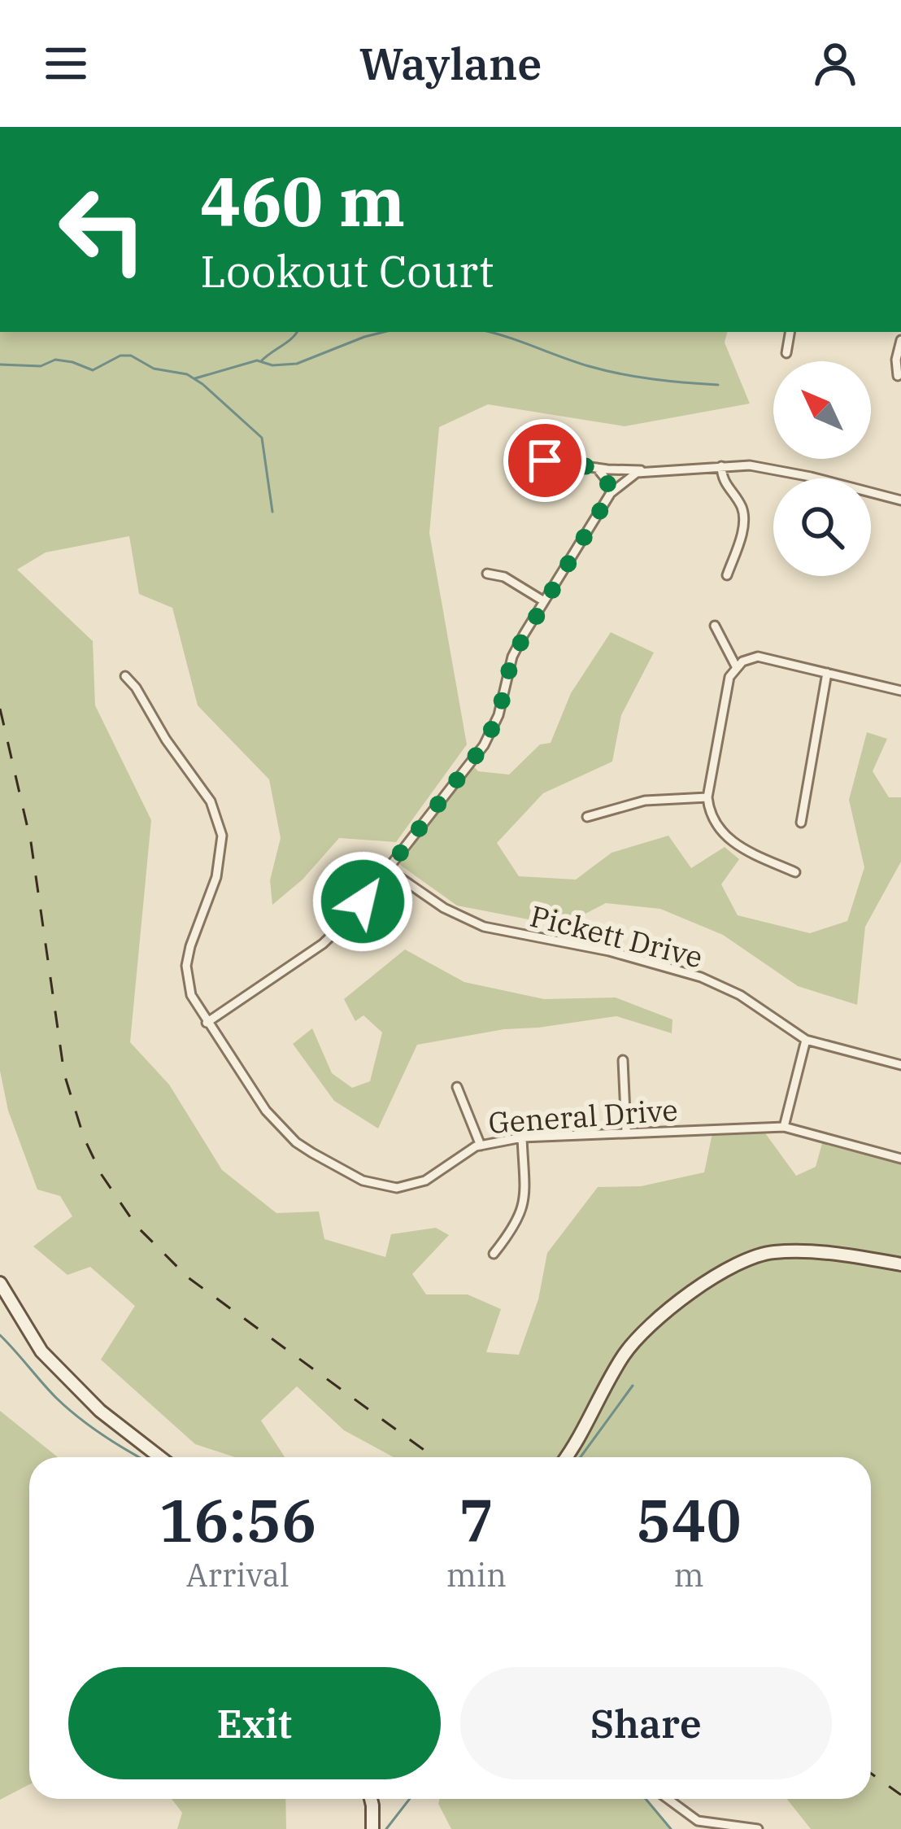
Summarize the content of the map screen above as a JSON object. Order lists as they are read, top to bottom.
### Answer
{
  "streets": {
    "street": ["Pickett Drive", "General Drive"]
  },
  "north": "top left",
  "page": {
    "header": "Waylane",
    "turn": ["460 m", "Lookout Court"],
    "eta": [
      "16:56",
      "Arrival",
      "7",
      "min",
      "540",
      "m"
    ],
    "buttons": ["Exit", "Share"]
  }
}
